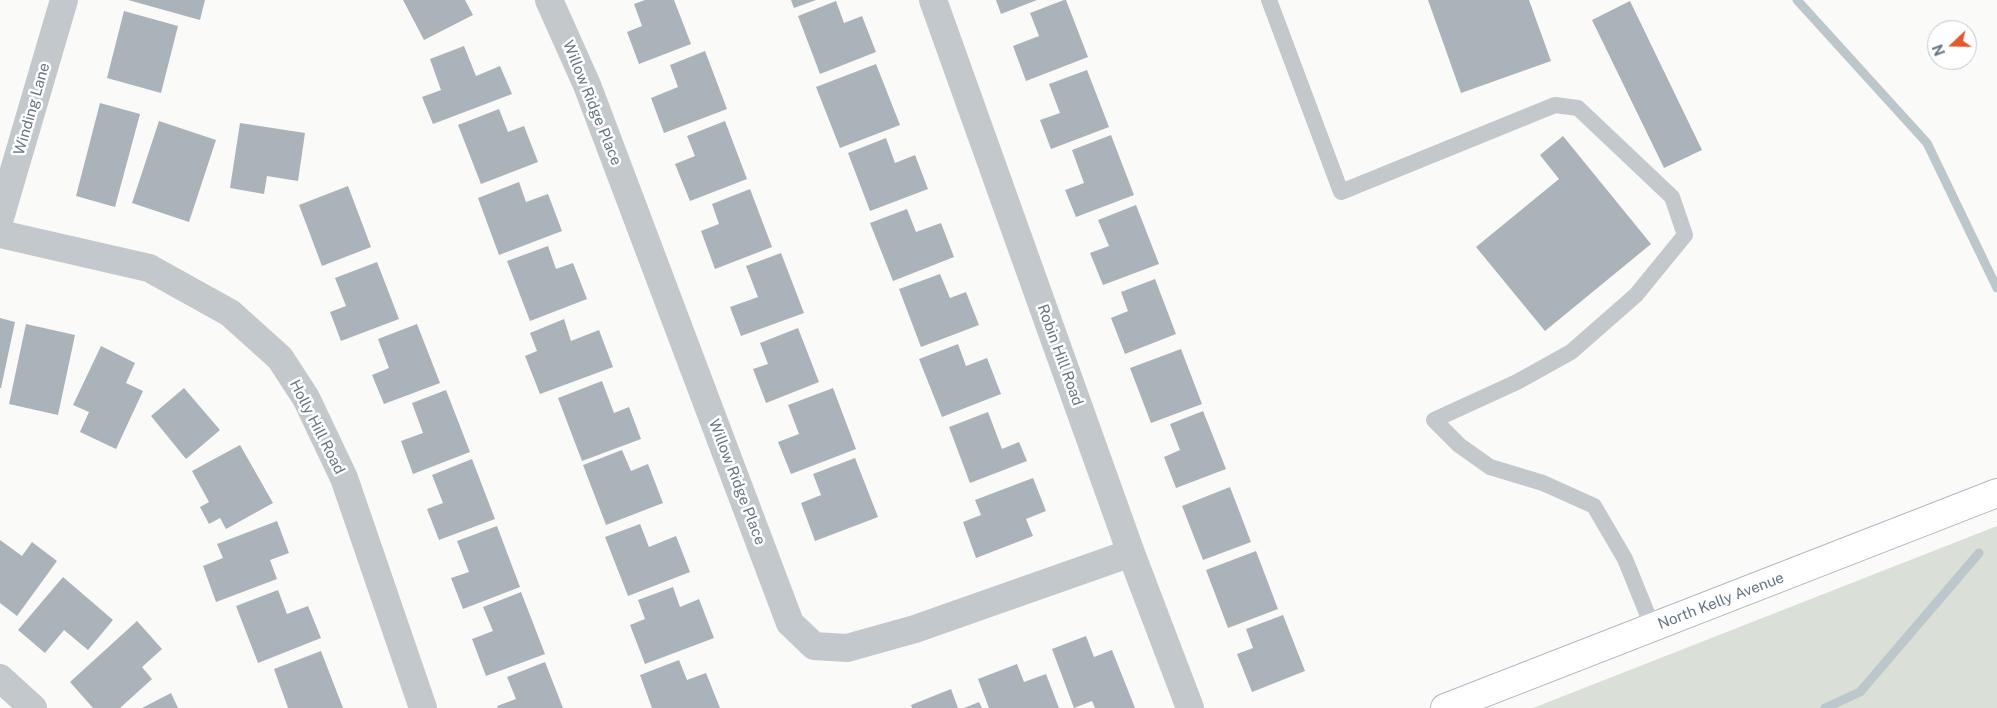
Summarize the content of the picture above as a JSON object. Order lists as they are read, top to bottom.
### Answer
{
  "streets": {
    "main road": ["North Kelly Avenue"],
    "street": [
      "Willow Ridge Place",
      "Winding Lane",
      "Robin Hill Road",
      "Holly Hill Road"
    ]
  },
  "crossings": [
    ["Willow Ridge Place", "Robin Hill Road"]
  ],
  "north": "left"
}
